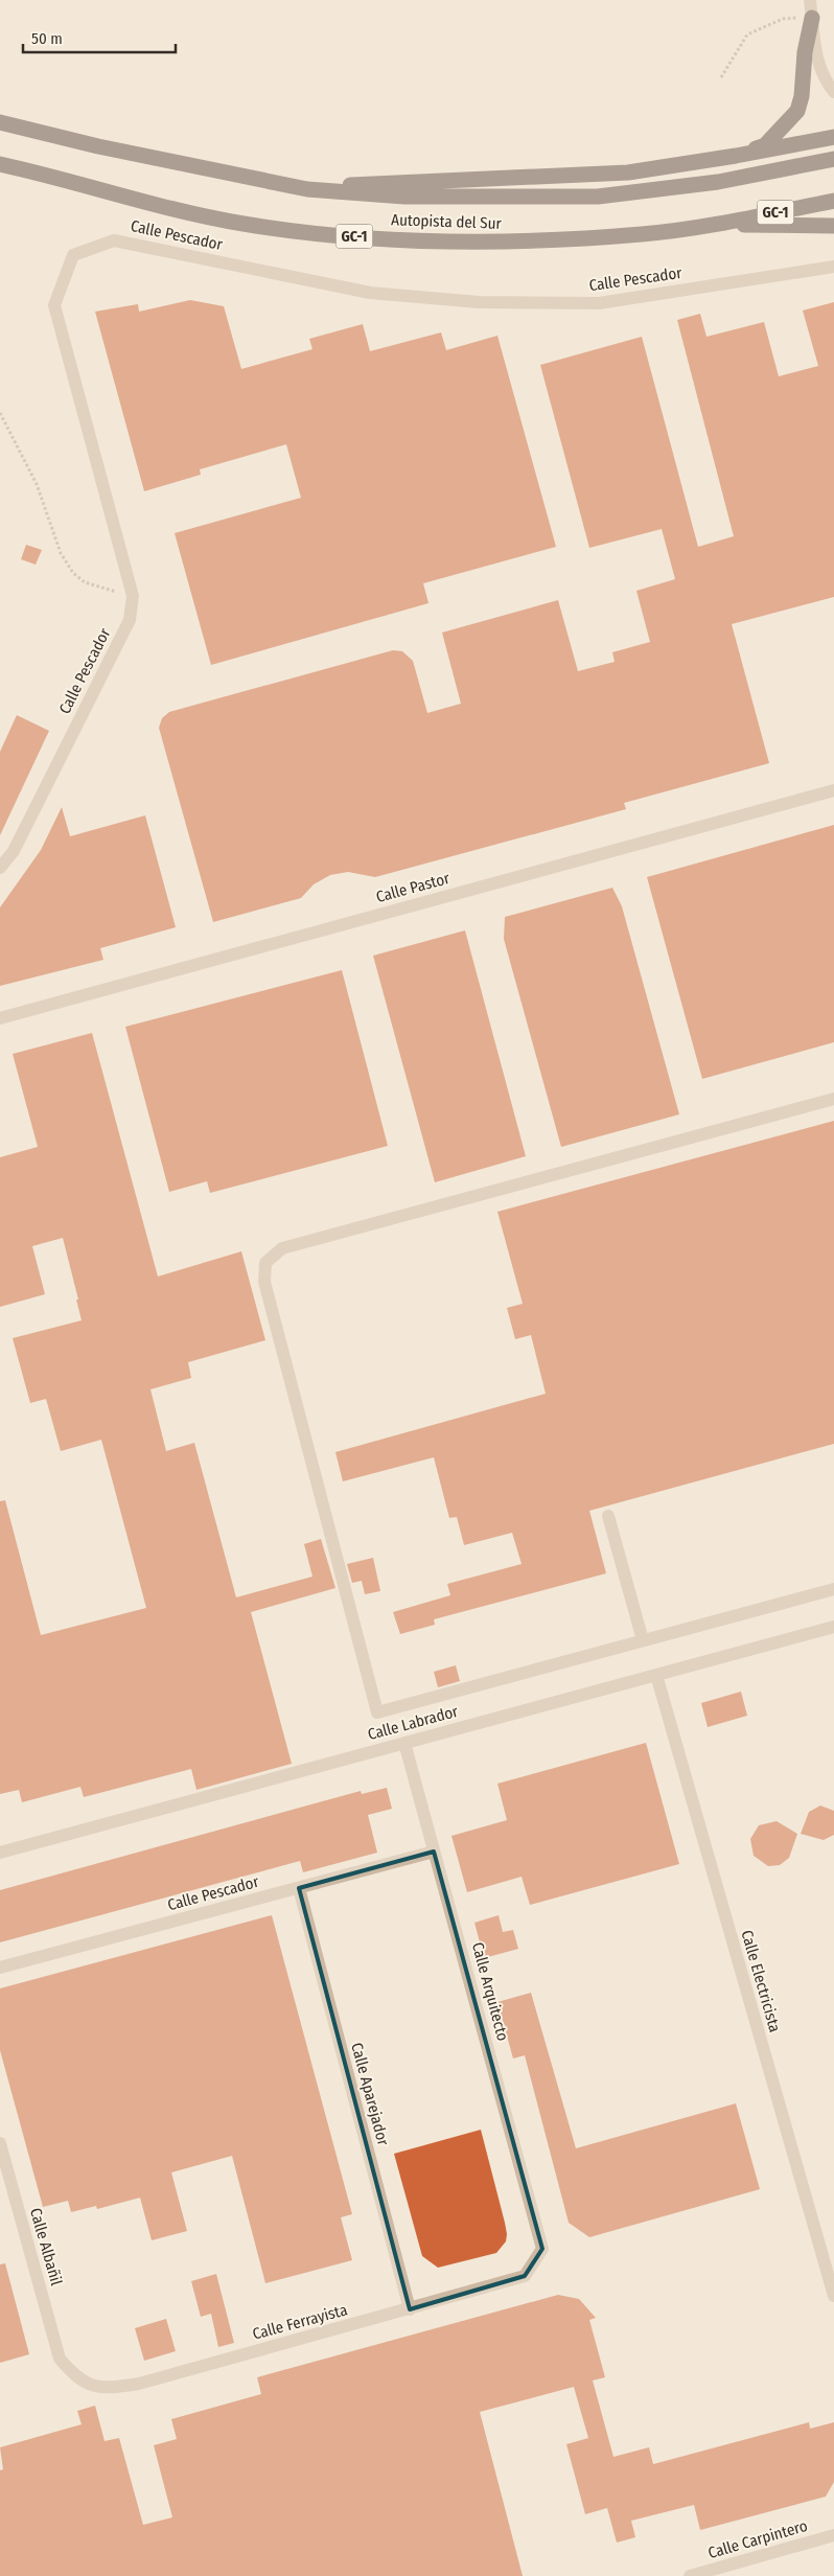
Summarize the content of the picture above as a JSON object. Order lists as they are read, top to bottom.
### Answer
{
  "streets": {
    "highway": ["GC-1", "Autopista del Sur"],
    "street": [
      "Calle Pescador",
      "Calle Pastor",
      "Calle Labrador",
      "Calle Electricista",
      "Calle Arquitecto",
      "Calle Aparejador",
      "Calle Albañil",
      "Calle Ferrayista",
      "Calle Carpintero"
    ]
  },
  "crossings": [
    ["Calle Pescador", "Calle Arquitecto"],
    ["Calle Pescador", "Calle Aparejador"],
    ["Calle Labrador", "Calle Electricista"],
    ["Calle Labrador", "Calle Arquitecto"],
    ["Calle Arquitecto", "Calle Ferrayista"],
    ["Calle Aparejador", "Calle Ferrayista"],
    ["Calle Albañil", "Calle Ferrayista"]
  ],
  "scale_bar": "50 m"
}
